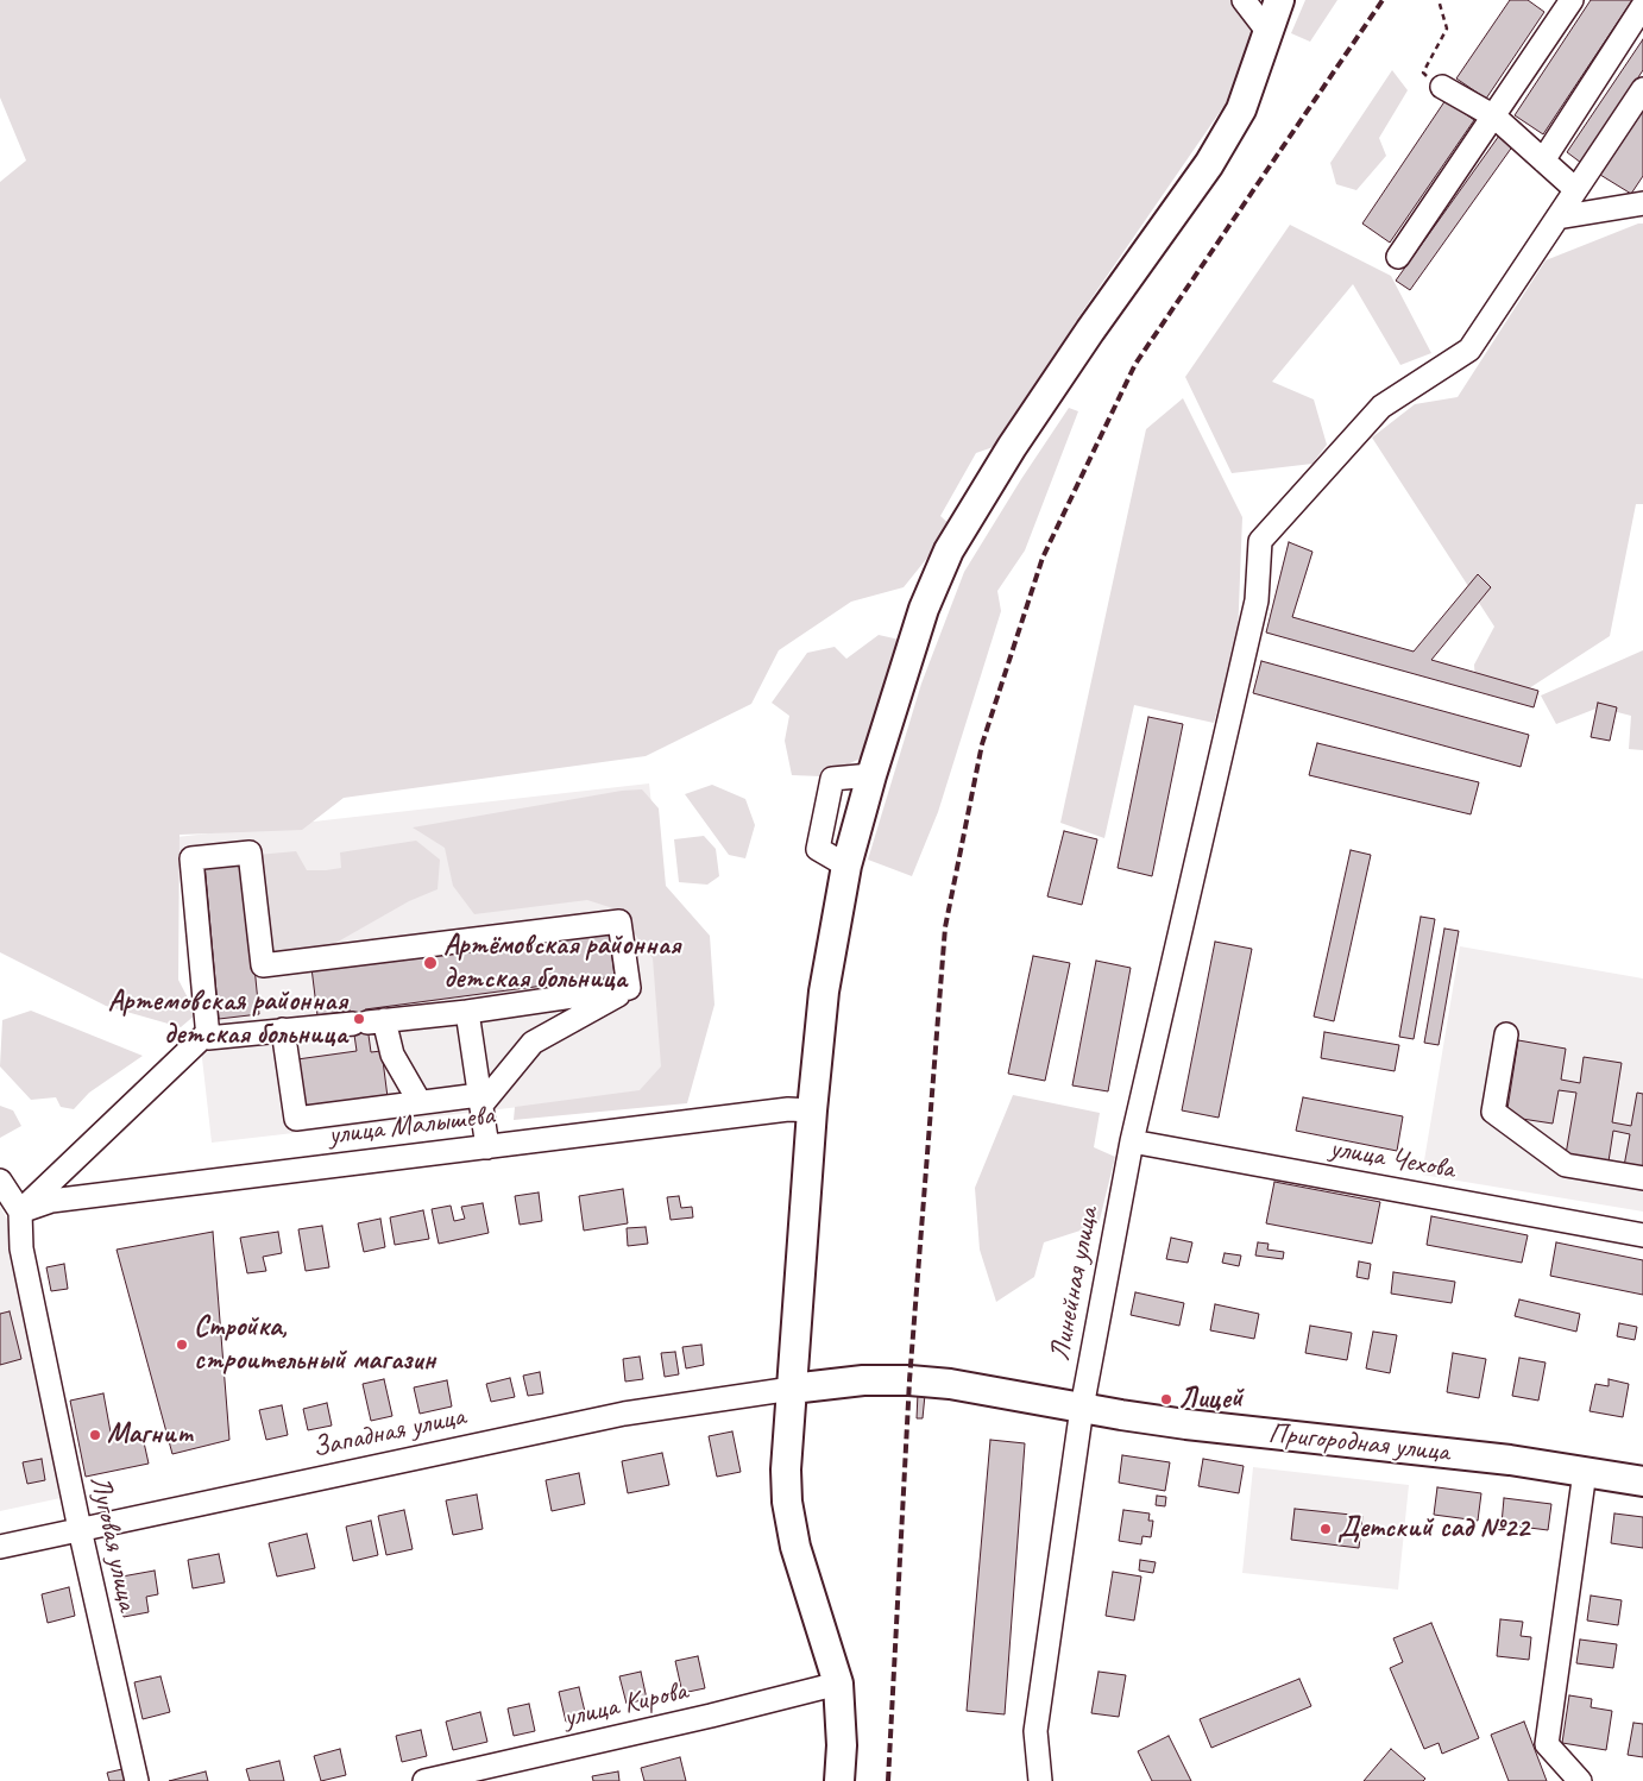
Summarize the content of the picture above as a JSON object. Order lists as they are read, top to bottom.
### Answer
{
  "streets": {
    "main road": ["Пригородная улица"],
    "street": [
      "улица Малышева",
      "улица Чехова",
      "Линейная улица",
      "Западная улица",
      "Луговая улица",
      "улица Кирова"
    ]
  },
  "crossings": [
    ["улица Малышева", "Луговая улица"],
    ["улица Чехова", "Линейная улица"],
    ["Линейная улица", "Пригородная улица"],
    ["Западная улица", "Пригородная улица"],
    ["Западная улица", "Луговая улица"]
  ],
  "places": [
    "Артёмовская районная детская больница",
    "Артемовская районная детская больница",
    "Стройка, строительный магазин",
    "Лицей",
    "Магнит",
    "Детский сад №22"
  ]
}
